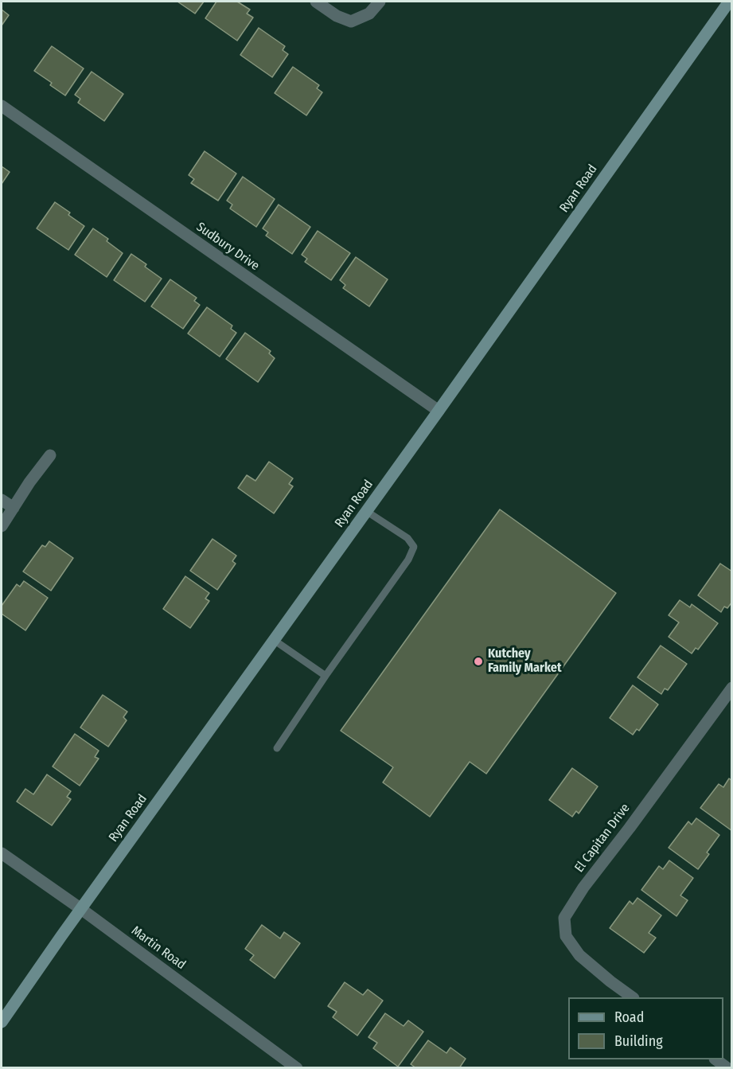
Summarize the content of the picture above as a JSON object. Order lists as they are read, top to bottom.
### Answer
{
  "streets": {
    "main road": ["Ryan Road"],
    "street": ["Sudbury Drive", "El Capitan Drive", "Martin Road"]
  },
  "crossings": [
    ["Ryan Road", "Sudbury Drive"],
    ["Ryan Road", "Martin Road"]
  ],
  "places": ["Kutchey Family Market"],
  "legend": ["Road", "Building"]
}
